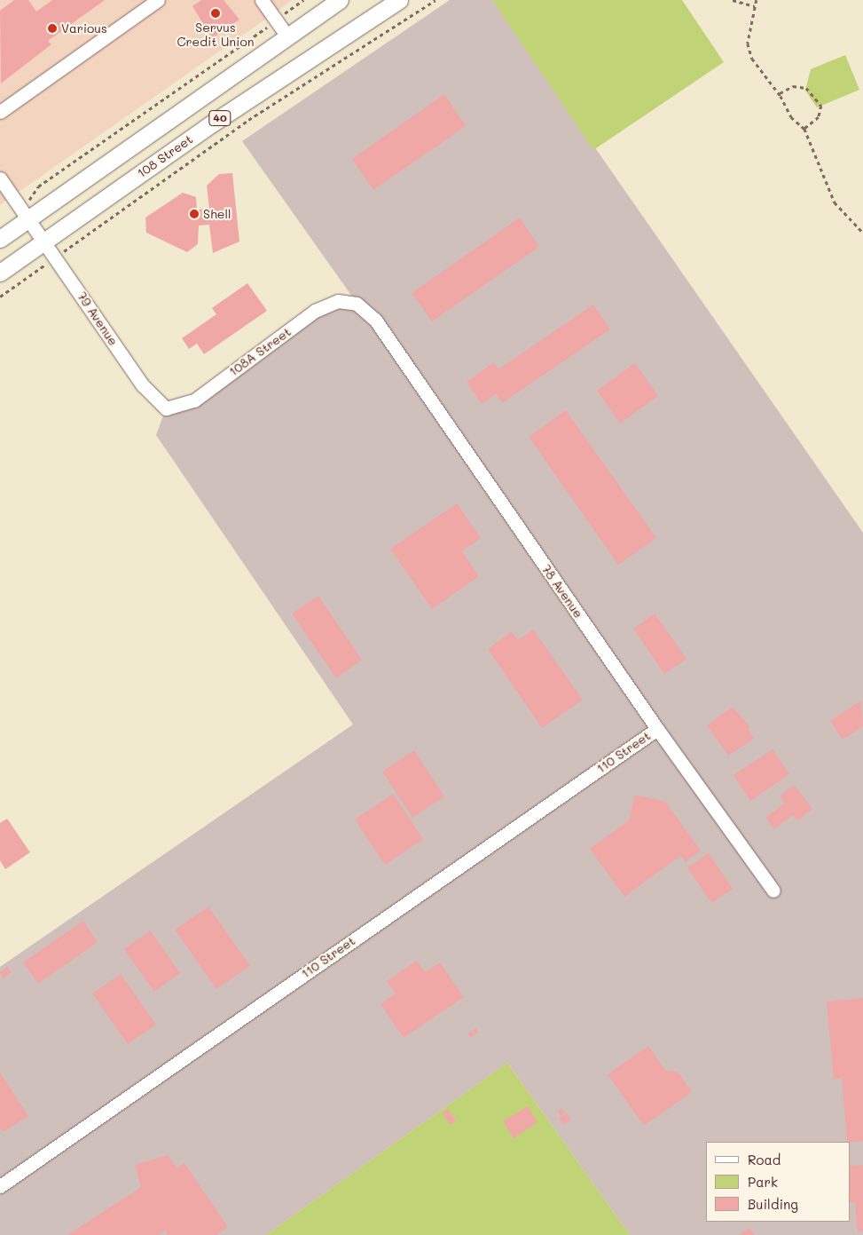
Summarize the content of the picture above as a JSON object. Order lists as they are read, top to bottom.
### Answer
{
  "streets": {
    "main road": ["40", "108 Street"],
    "street": [
      "79 Avenue",
      "108A Street",
      "78 Avenue",
      "110 Street"
    ]
  },
  "crossings": [
    ["40", "79 Avenue"],
    ["108 Street", "79 Avenue"],
    ["79 Avenue", "108A Street"],
    ["108A Street", "78 Avenue"],
    ["78 Avenue", "110 Street"]
  ],
  "places": ["Servus Credit Union", "Various", "Shell"],
  "legend": ["Road", "Park", "Building"]
}
